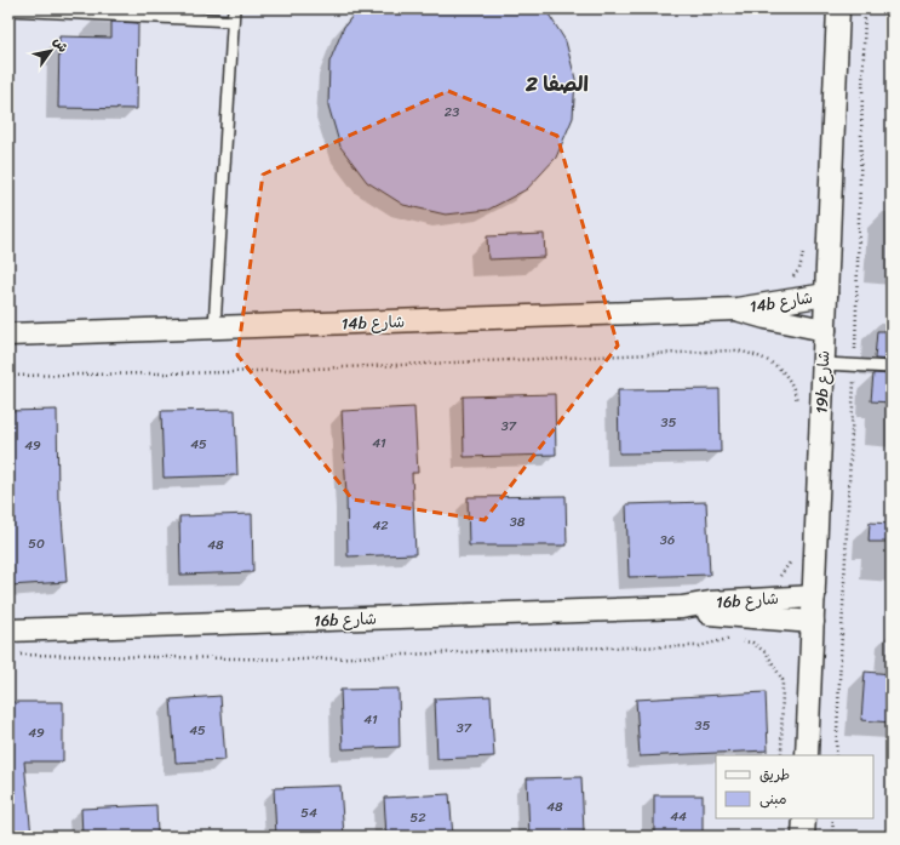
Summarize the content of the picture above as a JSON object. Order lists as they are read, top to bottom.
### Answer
{
  "streets": {
    "street": ["14b شارع", "19b شارع", "16b شارع"]
  },
  "crossings": [
    ["14b شارع", "19b شارع"],
    ["19b شارع", "16b شارع"]
  ],
  "districts": ["الصفا 2"],
  "house_numbers": [
    "23",
    "35",
    "37",
    "41",
    "45",
    "49",
    "38",
    "42",
    "36",
    "50",
    "48",
    "41",
    "35",
    "37",
    "45",
    "49",
    "48",
    "54",
    "44",
    "52"
  ],
  "legend": ["طريق", "مبنى"],
  "north": "top right"
}
